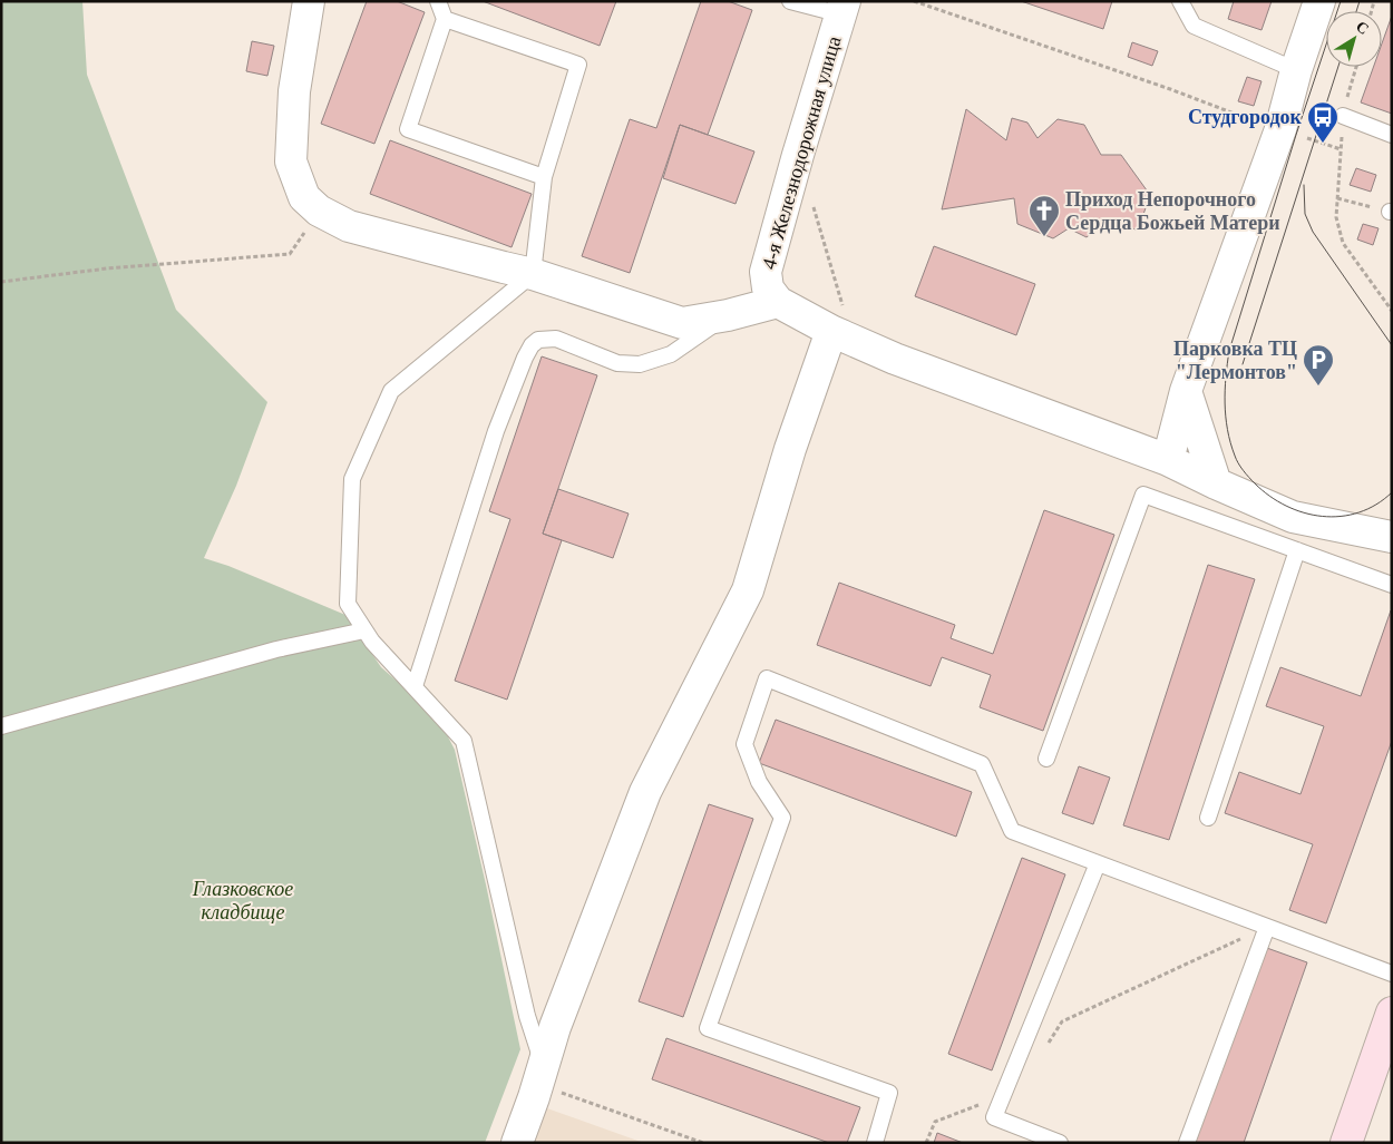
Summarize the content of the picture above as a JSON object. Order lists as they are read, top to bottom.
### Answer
{
  "streets": {
    "street": ["4-я Железнодорожная улица"]
  },
  "parks": ["Глазковское кладбище"],
  "places": {
    "bus stop": ["Студгородок"],
    "church": ["Приход Непорочного Сердца Божьей Матери"],
    "parking": ["Парковка ТЦ \"Лермонтов\""]
  },
  "north": "top right"
}
